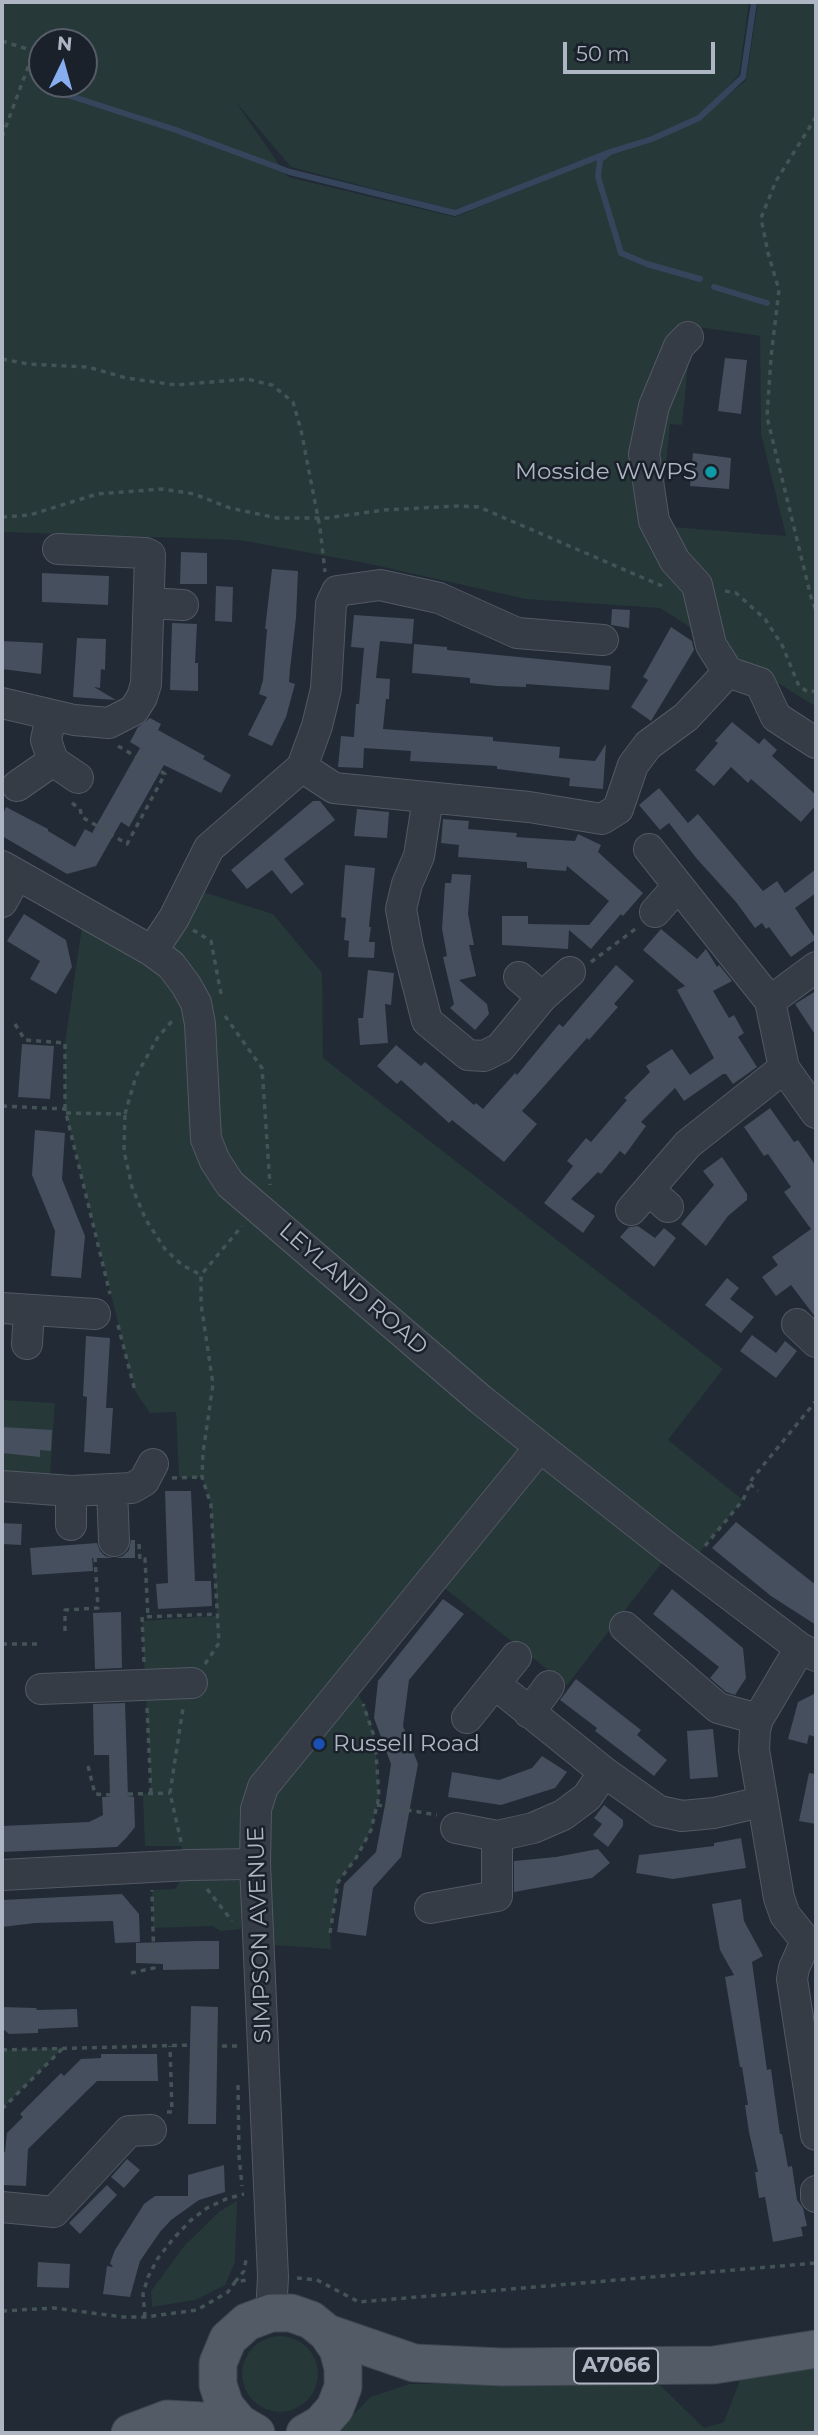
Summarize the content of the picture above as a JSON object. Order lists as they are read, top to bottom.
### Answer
{
  "streets": {
    "main road": ["A7066"],
    "street": ["LEYLAND ROAD", "SIMPSON AVENUE"]
  },
  "crossings": [
    ["LEYLAND ROAD", "SIMPSON AVENUE"],
    ["SIMPSON AVENUE", "A7066"]
  ],
  "places": ["Mosside WWPS", "Russell Road"],
  "scale_bar": "50 m",
  "north": "top"
}
